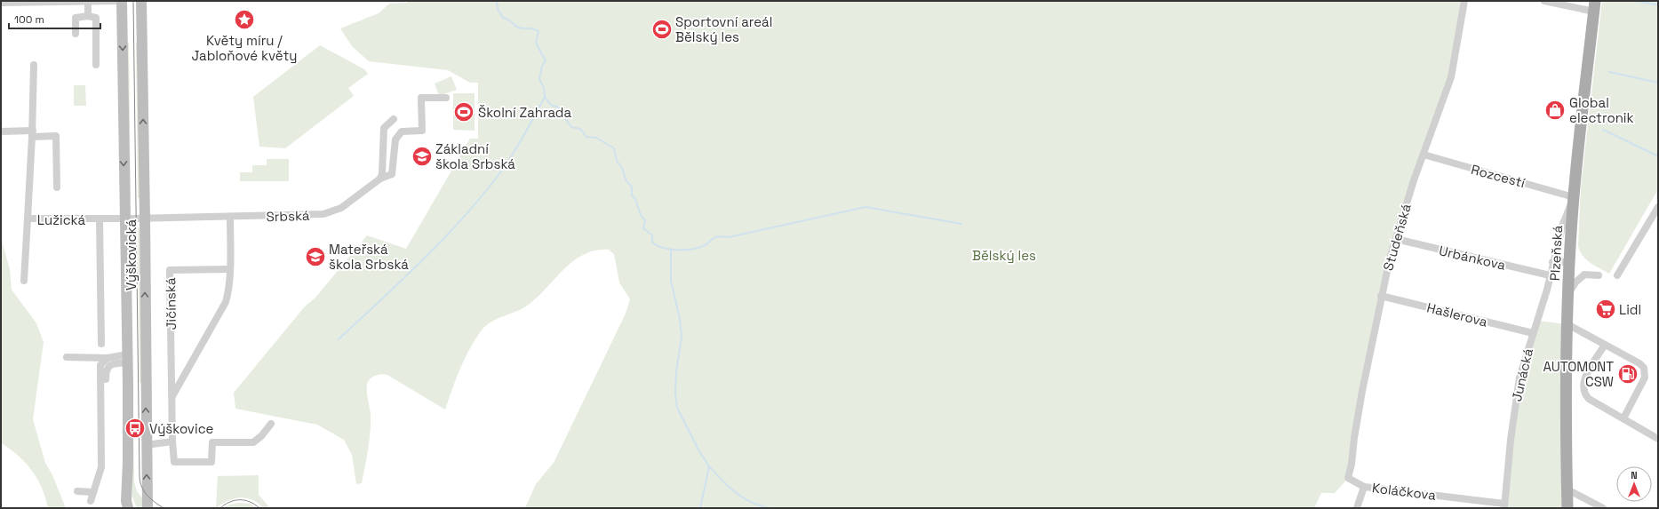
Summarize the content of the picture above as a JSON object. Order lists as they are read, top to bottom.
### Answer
{
  "streets": {
    "main road": ["Plzeňská"],
    "street": [
      "Rozcestí",
      "Srbská",
      "Lužická",
      "Studeňská",
      "Výškovická",
      "Urbánkova",
      "Jičínská",
      "Hašlerova",
      "Junácká",
      "Koláčkova"
    ]
  },
  "crossings": [
    ["Rozcestí", "Studeňská"],
    ["Rozcestí", "Plzeňská"],
    ["Rozcestí", "Junácká"],
    ["Srbská", "Lužická"],
    ["Srbská", "Výškovická"],
    ["Srbská", "Jičínská"],
    ["Lužická", "Výškovická"],
    ["Studeňská", "Urbánkova"],
    ["Studeňská", "Hašlerova"],
    ["Studeňská", "Koláčkova"],
    ["Plzeňská", "Junácká"],
    ["Urbánkova", "Junácká"],
    ["Hašlerova", "Junácká"],
    ["Junácká", "Koláčkova"]
  ],
  "parks": ["Bělský les"],
  "places": {
    "place": ["Květy míru / Jabloňové květy"],
    "sports": ["Sportovní areál Bělský les", "Školní Zahrada"],
    "shop": ["Global electronik"],
    "school or university": ["Základní škola Srbská", "Mateřská škola Srbská"],
    "supermarket": ["Lidl"],
    "fuel station": ["AUTOMONT CSW"],
    "bus stop": ["Výškovice"]
  },
  "scale_bar": "100 m",
  "north": "top"
}
